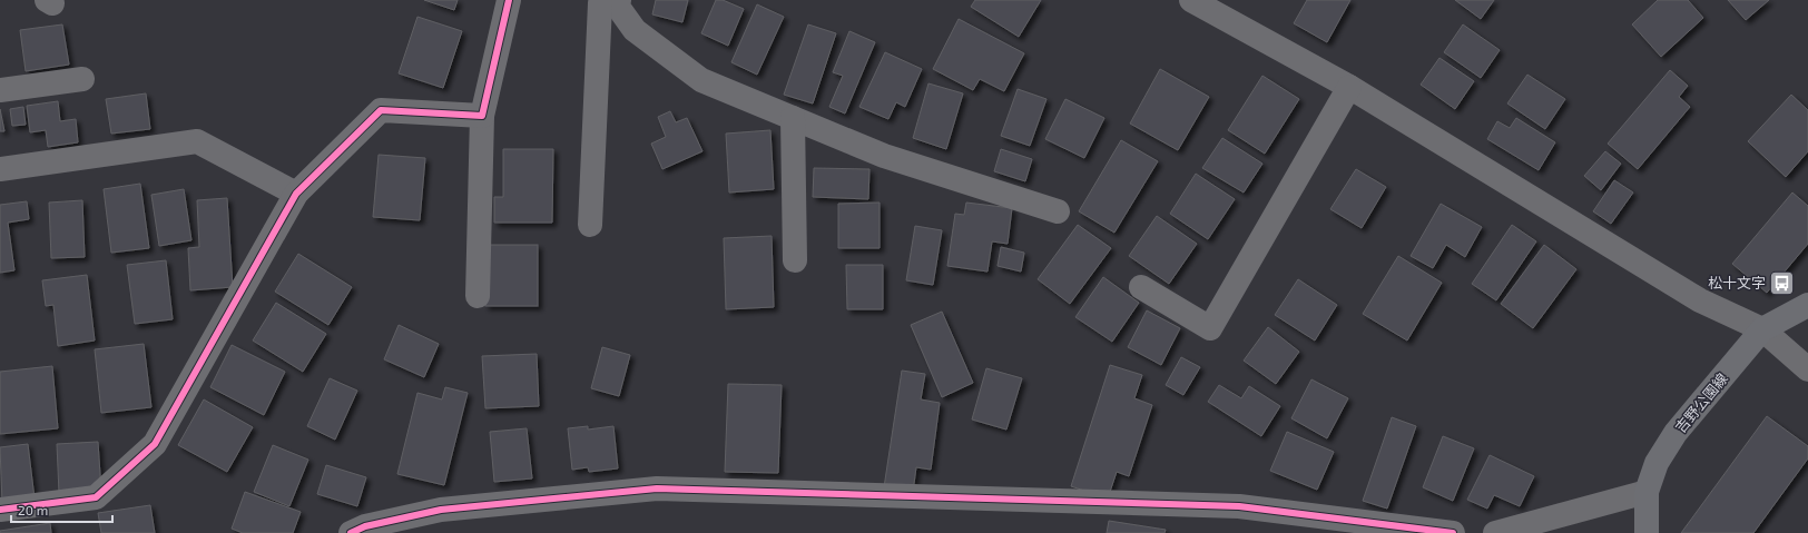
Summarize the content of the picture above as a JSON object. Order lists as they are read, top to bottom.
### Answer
{
  "streets": {
    "main road": ["吉野公園線"]
  },
  "places": {
    "bus stop": ["松十文字"]
  },
  "scale_bar": "20 m"
}
